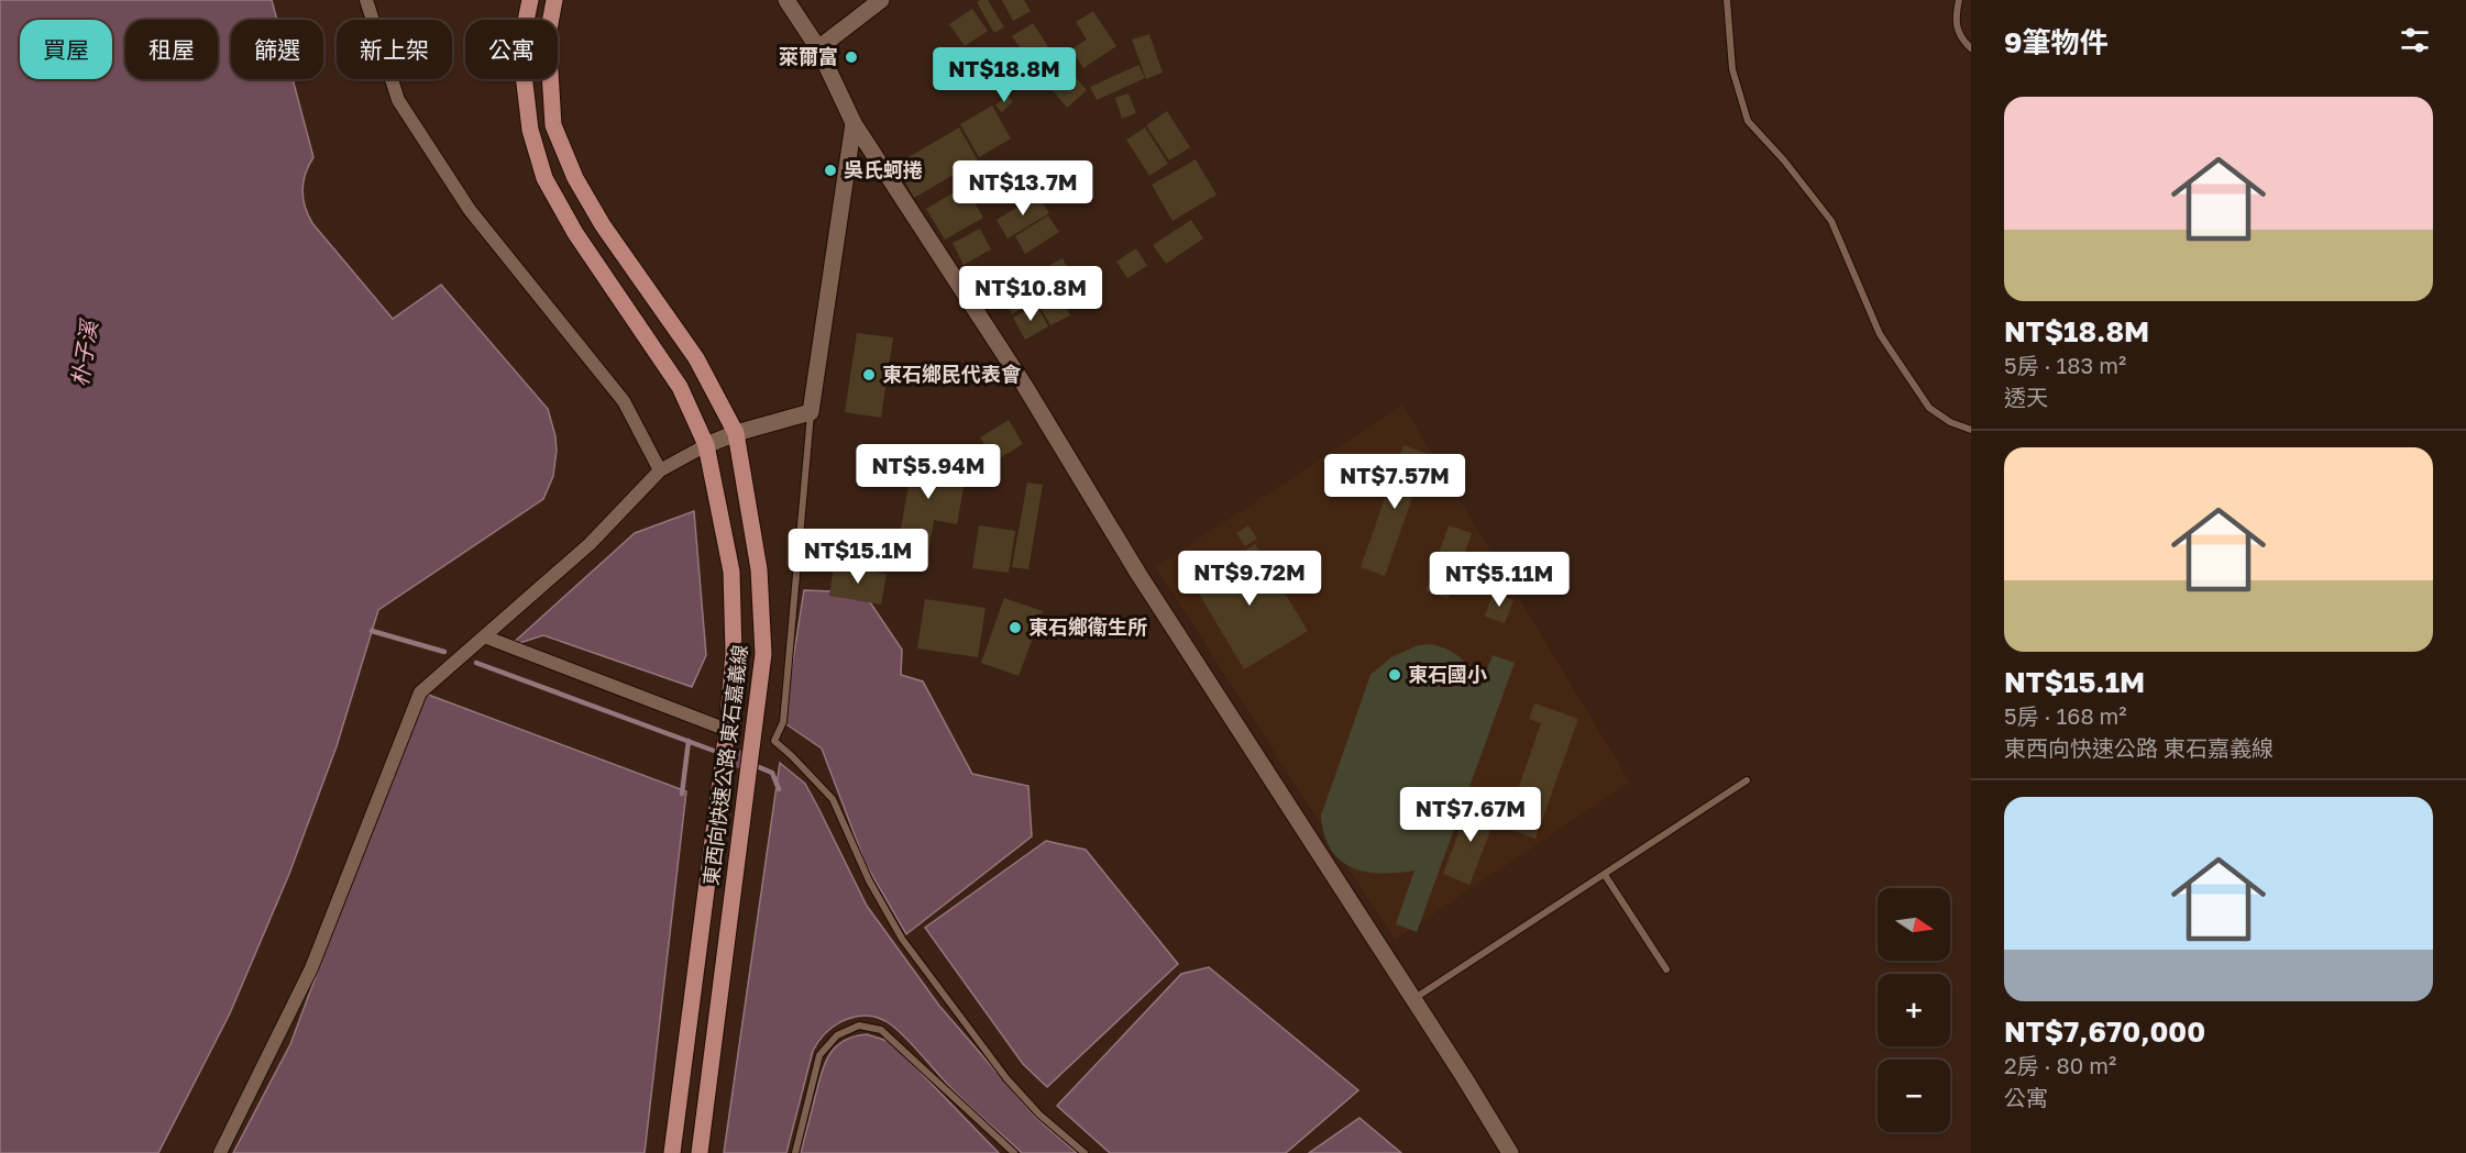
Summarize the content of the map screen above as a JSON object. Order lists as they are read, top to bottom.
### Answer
{
  "streets": {
    "main road": ["東西向快速公路 東石嘉義線"]
  },
  "water": ["朴子溪"],
  "places": [
    "萊爾富",
    "吳氏蚵捲",
    "東石鄉民代表會",
    "東石鄉衛生所",
    "東石國小"
  ],
  "north": "right",
  "page": {
    "heading": "9筆物件",
    "chip": [
      "買屋",
      "租屋",
      "篩選",
      "新上架",
      "公寓"
    ],
    "price": [
      "NT$18.8M",
      "NT$13.7M",
      "NT$10.8M",
      "NT$5.94M",
      "NT$7.57M",
      "NT$15.1M",
      "NT$9.72M",
      "NT$5.11M",
      "NT$7.67M"
    ],
    "list": [
      {
        "name": "NT$18.8M",
        "note": "5房 · 183 m² · 透天"
      },
      {
        "name": "NT$15.1M",
        "note": "5房 · 168 m² · 東西向快速公路 東石嘉義線"
      },
      {
        "name": "NT$7,670,000",
        "note": "2房 · 80 m² · 公寓"
      }
    ],
    "map_buttons": ["+", "−"]
  }
}
